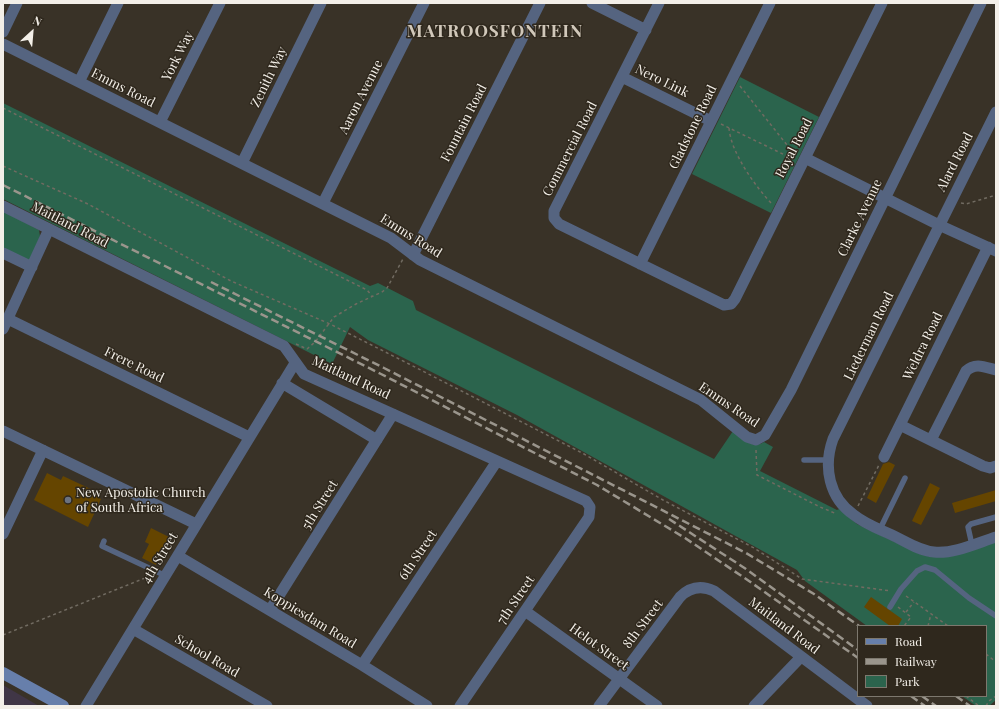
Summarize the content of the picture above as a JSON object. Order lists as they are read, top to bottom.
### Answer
{
  "streets": {
    "street": [
      "York Way",
      "Zenith Way",
      "Nero Link",
      "Emms Road",
      "Aaron Avenue",
      "Fountain Road",
      "Gladstone Road",
      "Royal Road",
      "Commercial Road",
      "Alard Road",
      "Clarke Avenue",
      "Maitland Road",
      "Liederman Road",
      "Weldra Road",
      "Frere Road",
      "5th Street",
      "6th Street",
      "4th Street",
      "7th Street",
      "Koppiesdam Road",
      "8th Street",
      "Helot Street",
      "School Road"
    ]
  },
  "crossings": [
    ["York Way", "Emms Road"],
    ["Zenith Way", "Emms Road"],
    ["Nero Link", "Gladstone Road"],
    ["Nero Link", "Commercial Road"],
    ["Emms Road", "Aaron Avenue"],
    ["Emms Road", "Fountain Road"],
    ["Emms Road", "Clarke Avenue"],
    ["Gladstone Road", "Commercial Road"],
    ["Royal Road", "Commercial Road"],
    ["Alard Road", "Liederman Road"],
    ["Maitland Road", "5th Street"],
    ["Maitland Road", "6th Street"],
    ["Maitland Road", "4th Street"],
    ["Maitland Road", "7th Street"],
    ["Maitland Road", "8th Street"],
    ["Frere Road", "4th Street"],
    ["5th Street", "Koppiesdam Road"],
    ["6th Street", "Koppiesdam Road"],
    ["4th Street", "Koppiesdam Road"],
    ["4th Street", "School Road"],
    ["7th Street", "Helot Street"],
    ["8th Street", "Helot Street"]
  ],
  "districts": ["MATROOSFONTEIN"],
  "places": ["New Apostolic Church of South Africa"],
  "legend": ["Road", "Railway", "Park"],
  "north": "top right"
}
